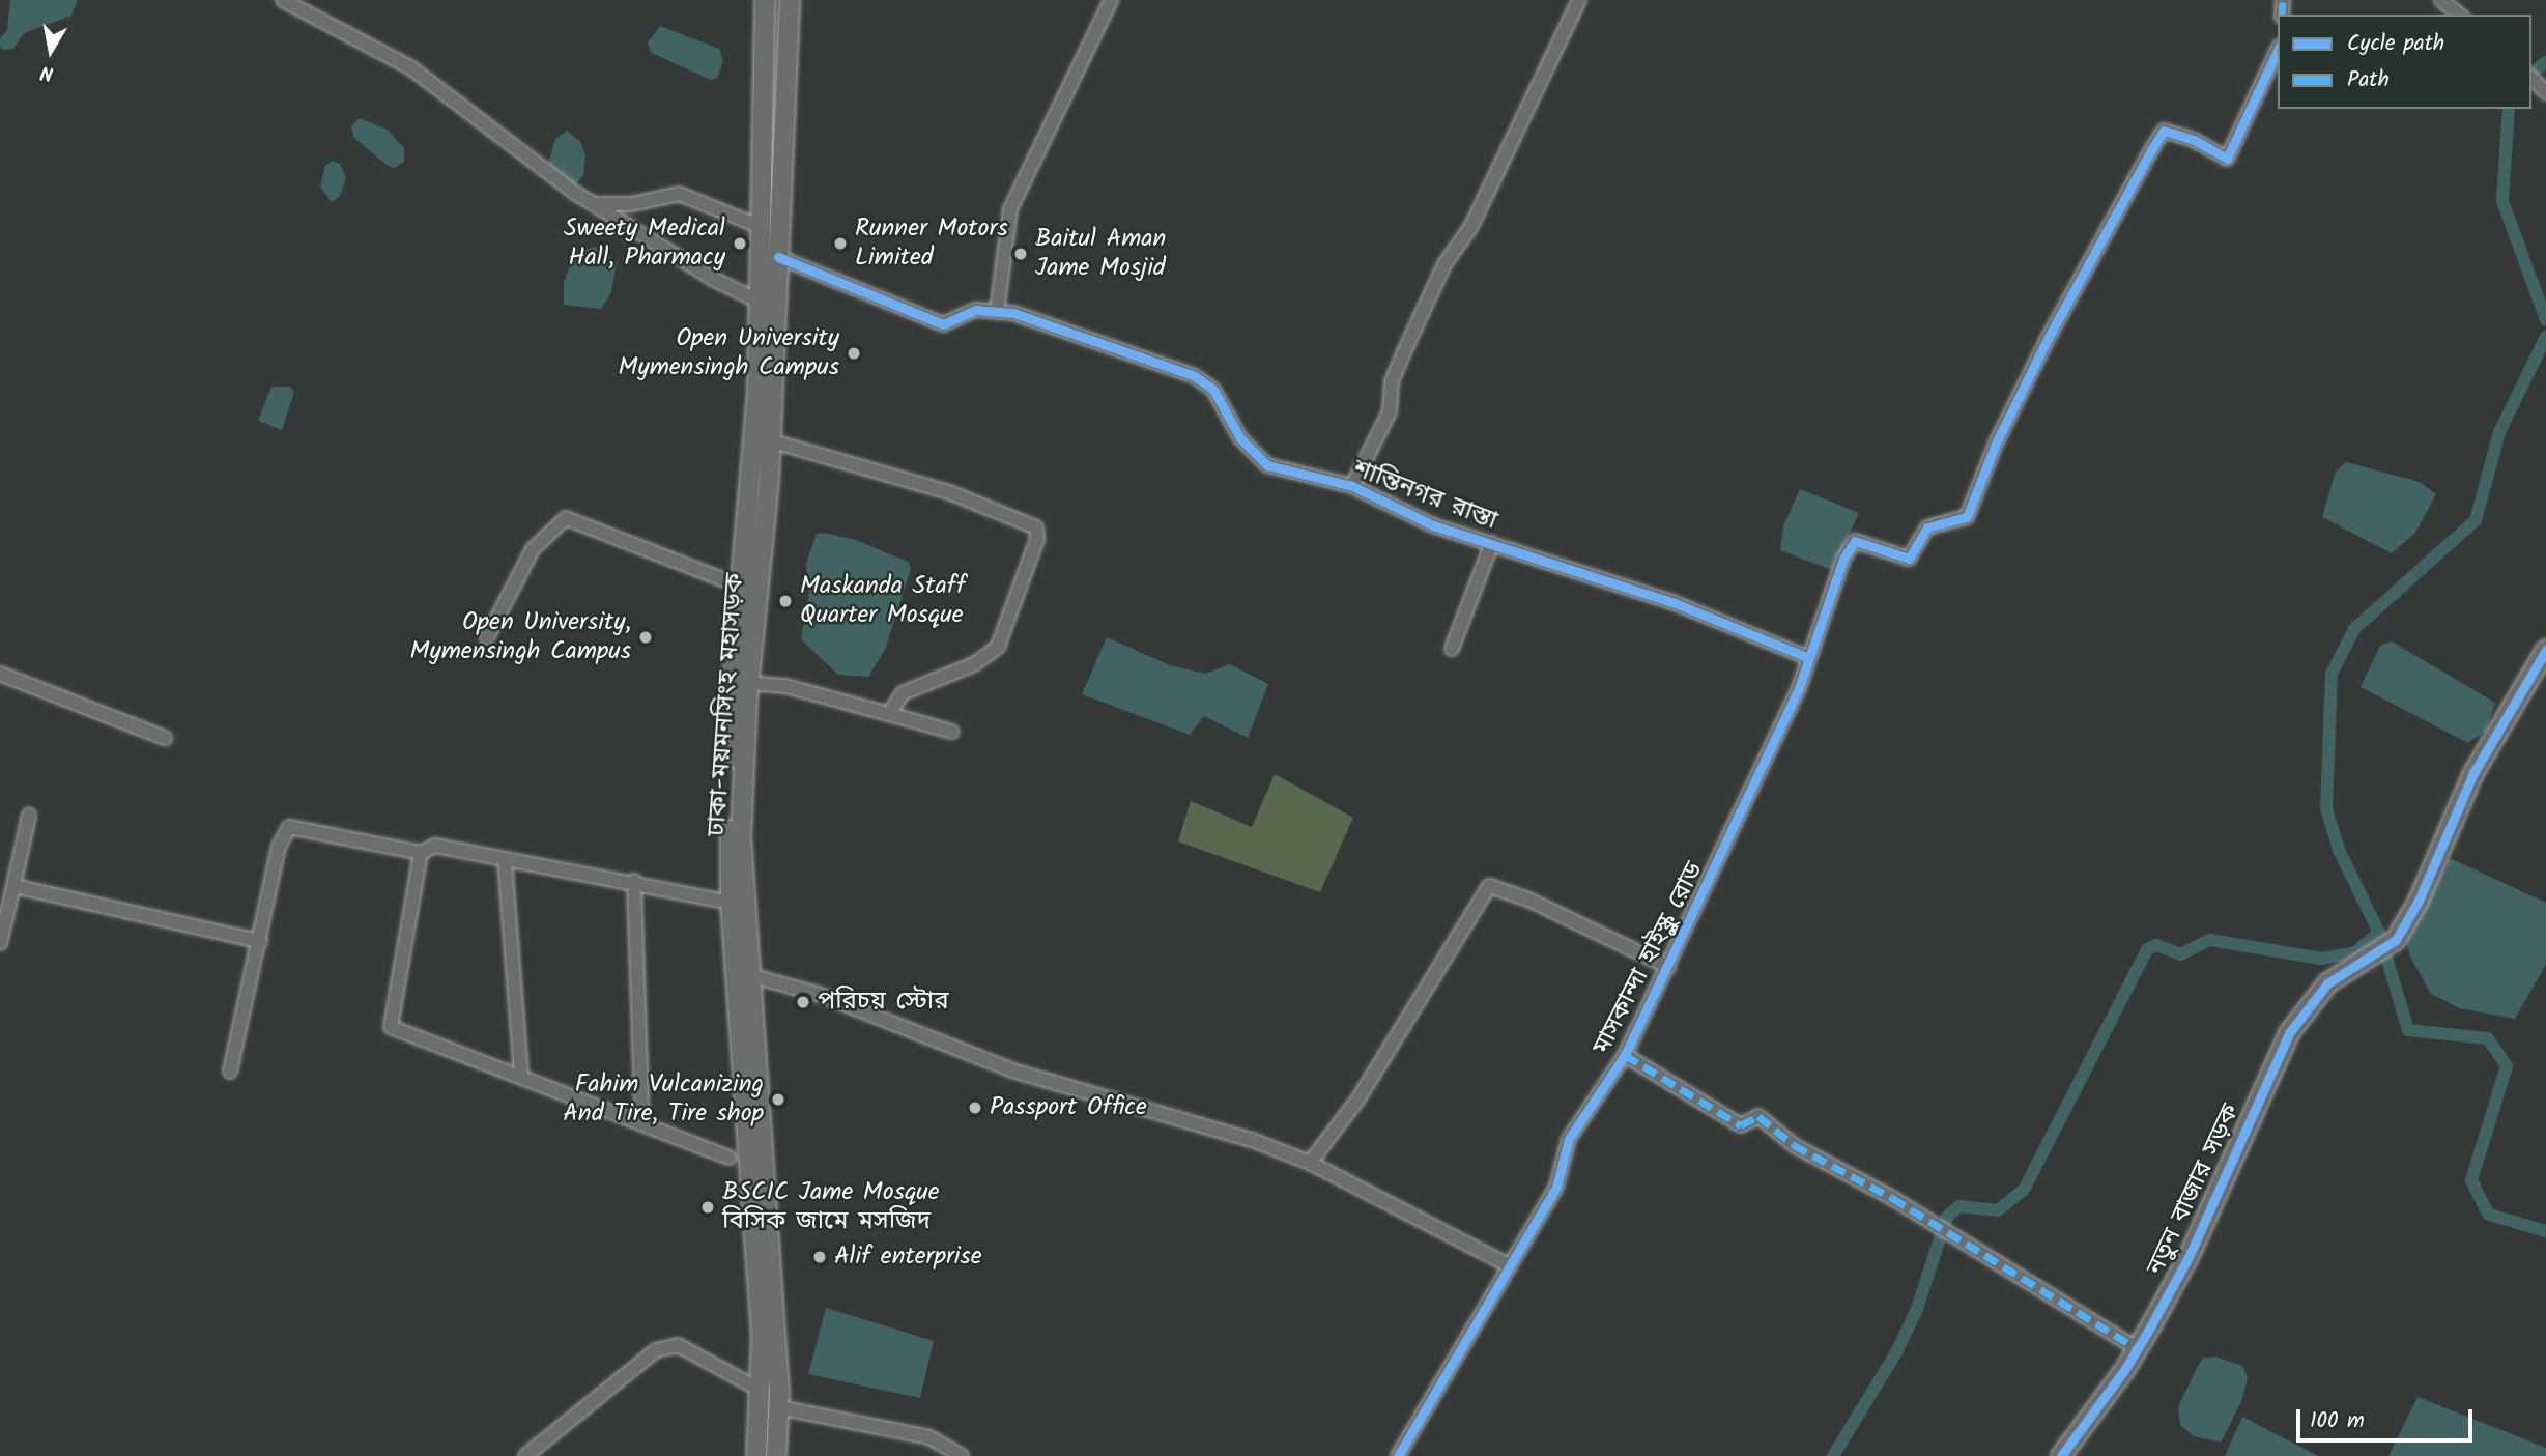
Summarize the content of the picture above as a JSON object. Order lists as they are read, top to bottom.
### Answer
{
  "streets": {
    "main road": ["ঢাকা-ময়মনসিংহ মহাসড়ক", "নতুন বাজার সড়ক"],
    "street": ["শান্তিনগর রাস্তা", "মাসকান্দা হাইস্কুল রোড"]
  },
  "crossings": [
    ["শান্তিনগর রাস্তা", "ঢাকা-ময়মনসিংহ মহাসড়ক"],
    ["শান্তিনগর রাস্তা", "মাসকান্দা হাইস্কুল রোড"]
  ],
  "places": [
    "Sweety Medical Hall, Pharmacy",
    "Runner Motors Limited",
    "Baitul Aman Jame Mosjid",
    "Open University Mymensingh Campus",
    "Maskanda Staff Quarter Mosque",
    "Open University, Mymensingh Campus",
    "পরিচয় স্টোর",
    "Fahim Vulcanizing And Tire, Tire shop",
    "Passport Office",
    "BSCIC Jame Mosque বিসিক জামে মসজিদ",
    "Alif enterprise"
  ],
  "legend": ["Cycle path", "Path"],
  "scale_bar": "100 m",
  "north": "bottom"
}
